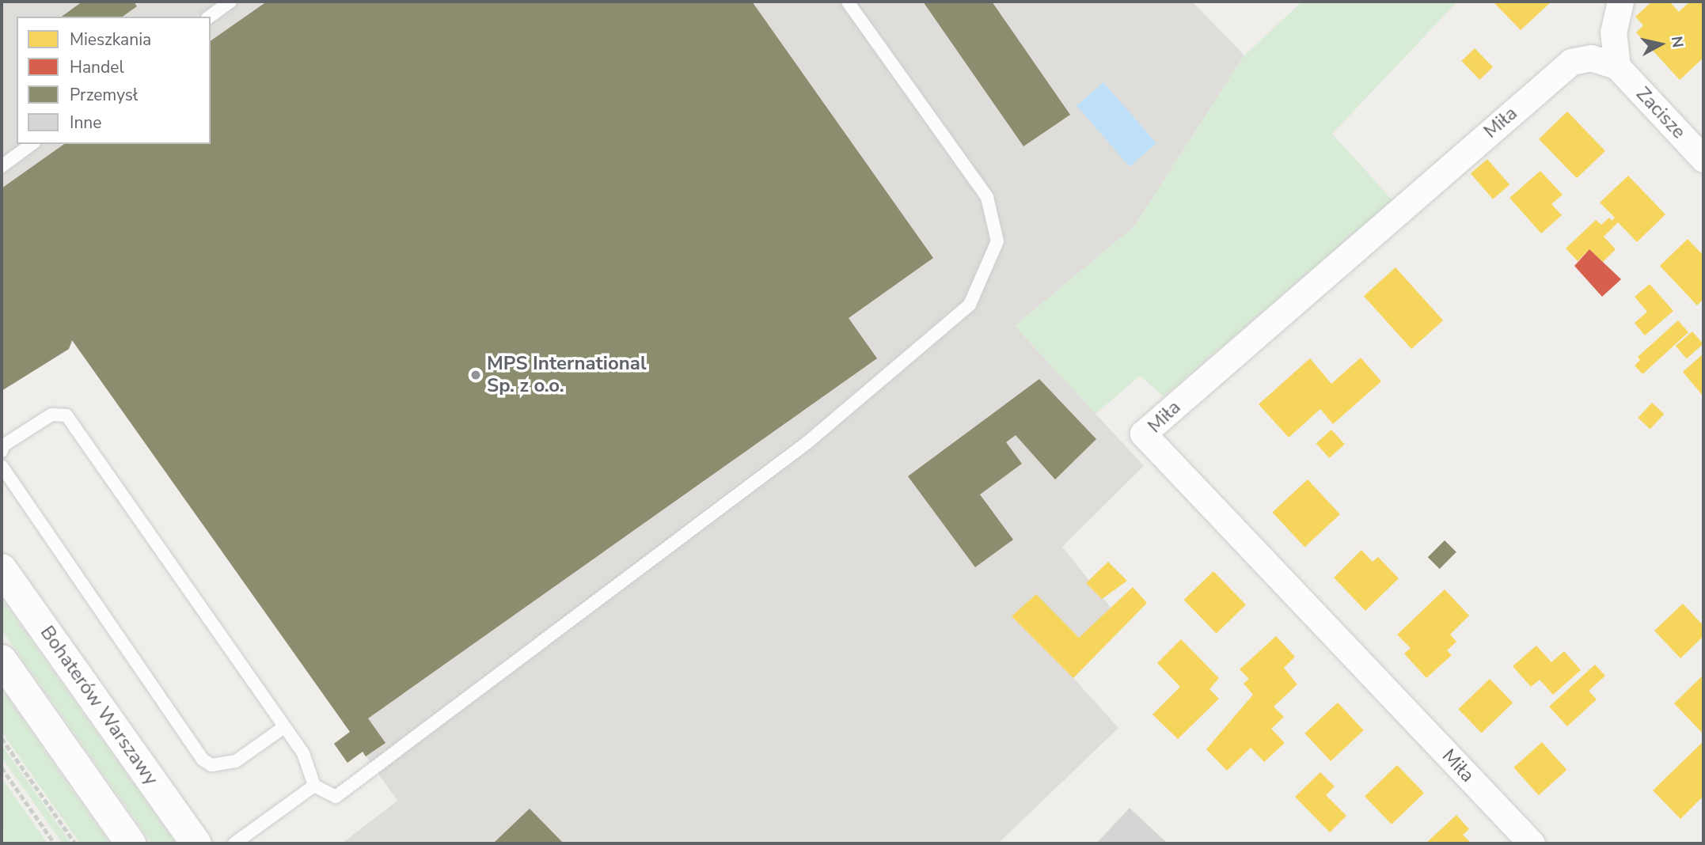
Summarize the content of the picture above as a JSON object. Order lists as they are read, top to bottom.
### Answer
{
  "streets": {
    "street": ["Zacisze", "Miła", "Bohaterów Warszawy"]
  },
  "crossings": [
    ["Zacisze", "Miła"]
  ],
  "places": ["MPS International Sp. z o.o."],
  "legend": [
    "Mieszkania",
    "Handel",
    "Przemysł",
    "Inne"
  ],
  "north": "right"
}
